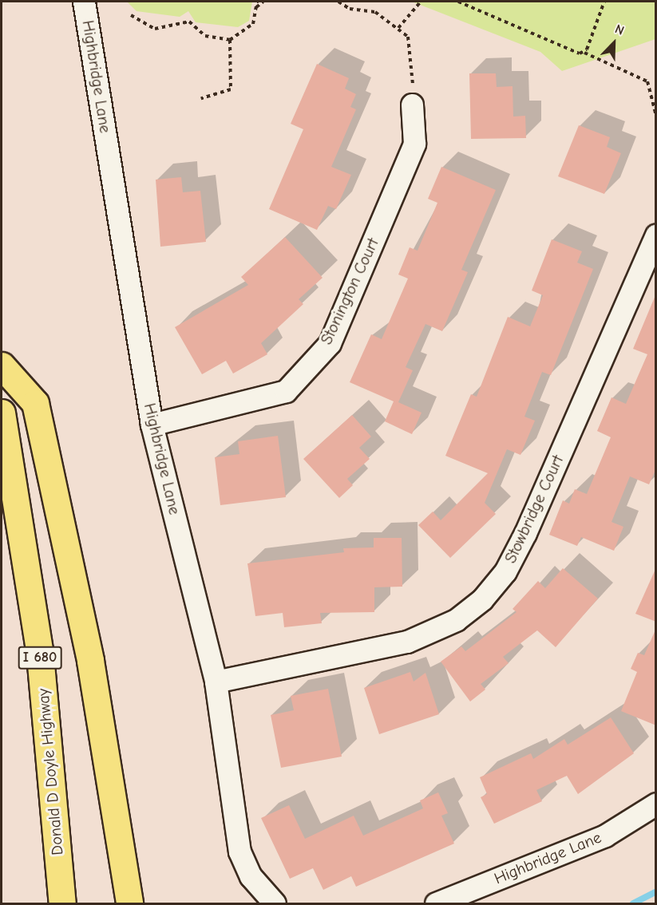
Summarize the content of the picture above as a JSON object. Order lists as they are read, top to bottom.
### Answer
{
  "streets": {
    "highway": ["I 680", "Donald D Doyle Highway"],
    "street": ["Highbridge Lane", "Stonington Court", "Stowbridge Court"]
  },
  "crossings": [
    ["Highbridge Lane", "Stonington Court"],
    ["Highbridge Lane", "Stowbridge Court"]
  ],
  "north": "top right"
}
